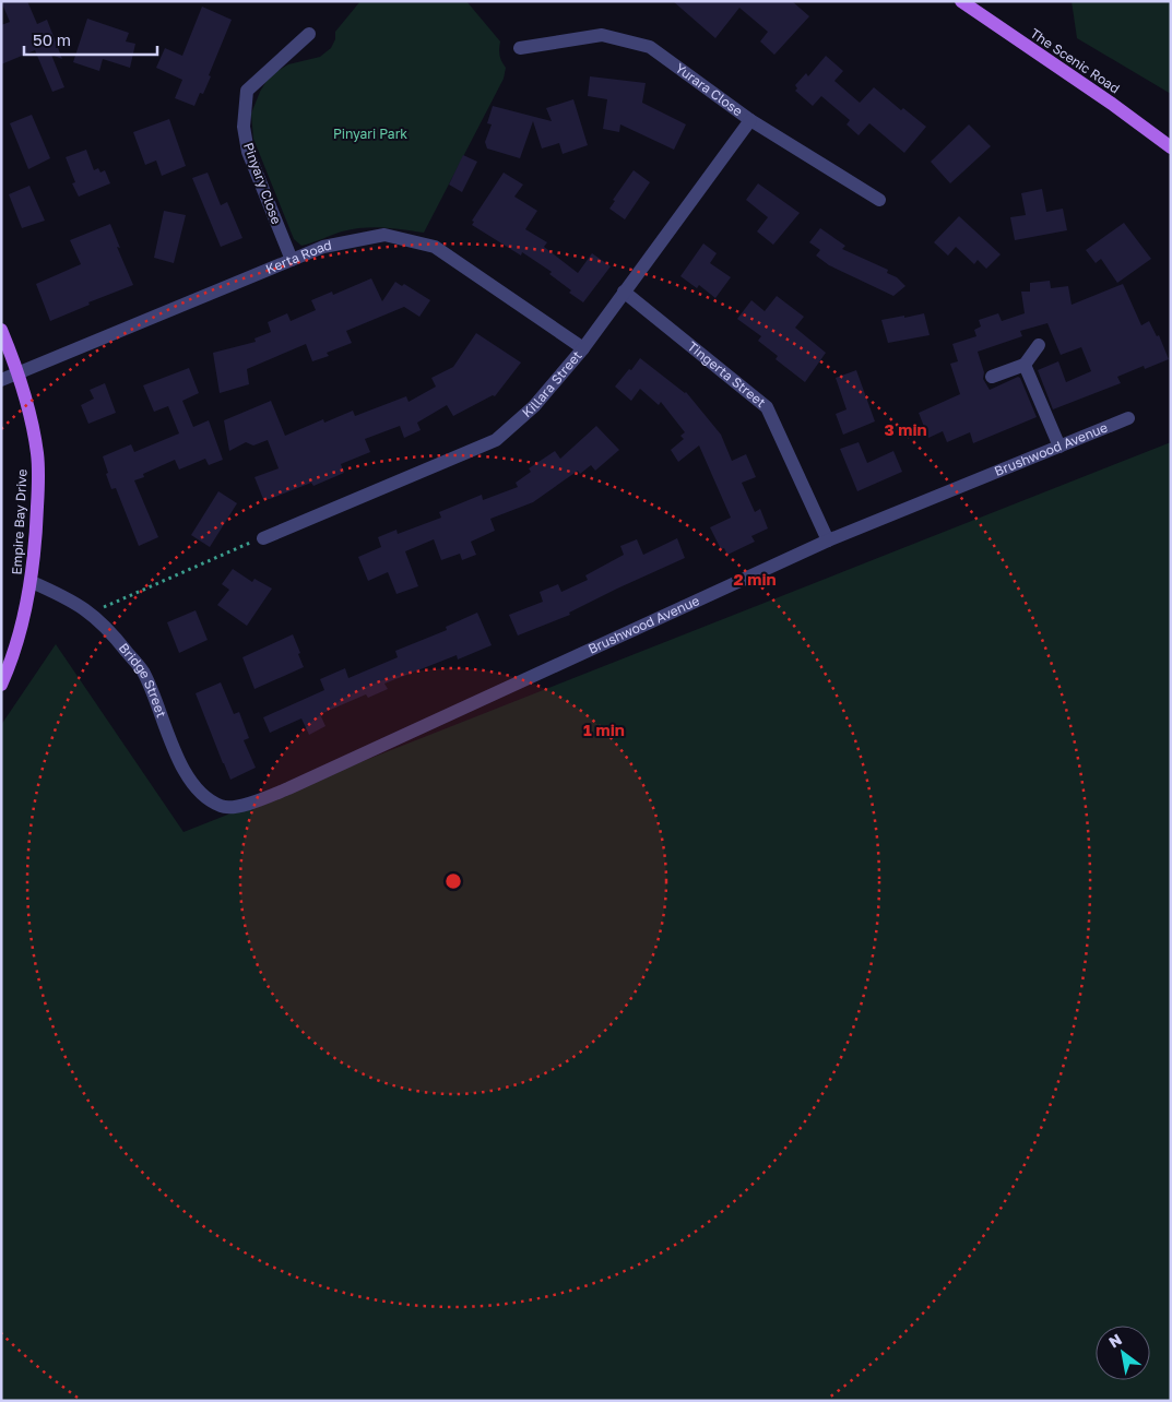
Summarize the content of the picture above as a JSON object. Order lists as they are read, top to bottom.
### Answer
{
  "streets": {
    "main road": ["The Scenic Road", "Empire Bay Drive"],
    "street": [
      "Yurara Close",
      "Pinyary Close",
      "Kerta Road",
      "Tingerta Street",
      "Killara Street",
      "Brushwood Avenue",
      "Bridge Street"
    ]
  },
  "crossings": [
    ["Yurara Close", "Killara Street"],
    ["Pinyary Close", "Kerta Road"],
    ["Kerta Road", "Killara Street"],
    ["Kerta Road", "Empire Bay Drive"],
    ["Tingerta Street", "Killara Street"],
    ["Tingerta Street", "Brushwood Avenue"],
    ["Brushwood Avenue", "Bridge Street"],
    ["Empire Bay Drive", "Bridge Street"]
  ],
  "parks": ["Pinyari Park"],
  "scale_bar": "50 m",
  "north": "top left",
  "rings": ["3 min", "2 min", "1 min"]
}
